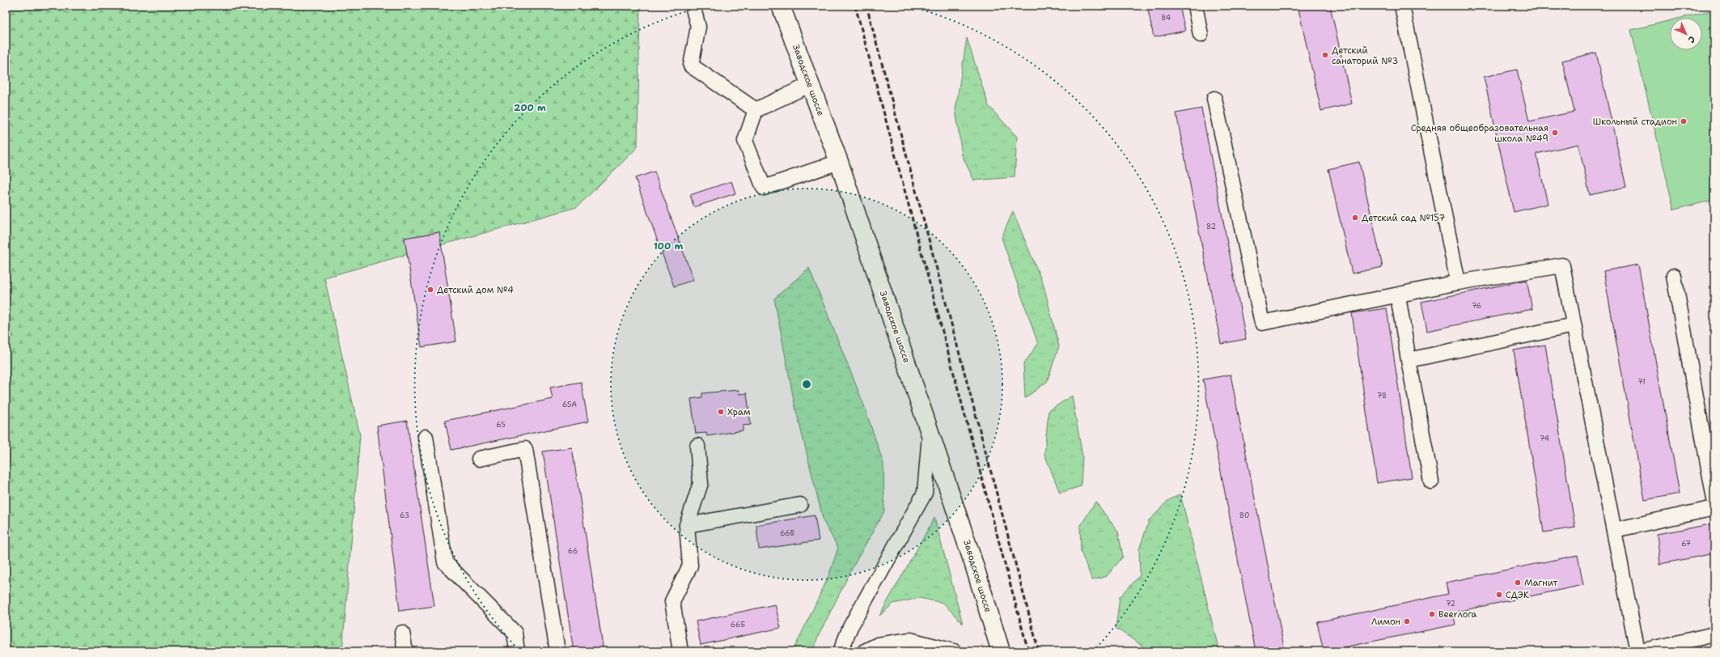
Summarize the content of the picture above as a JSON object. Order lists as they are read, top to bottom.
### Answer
{
  "streets": {
    "main road": ["Заводское шоссе"]
  },
  "places": [
    "Детский санаторий №3",
    "Школьный стадион",
    "Средняя общеобразовательная школа №49",
    "Детский сад №157",
    "Детский дом №4",
    "Храм",
    "Магнит",
    "СДЭК",
    "Beerлога",
    "Лимон"
  ],
  "house_numbers": [
    "84",
    "82",
    "76",
    "71",
    "78",
    "65А",
    "65",
    "74",
    "63",
    "80",
    "66В",
    "67",
    "66",
    "72",
    "66Б"
  ],
  "north": "bottom right",
  "rings": ["200 m", "100 m"]
}
